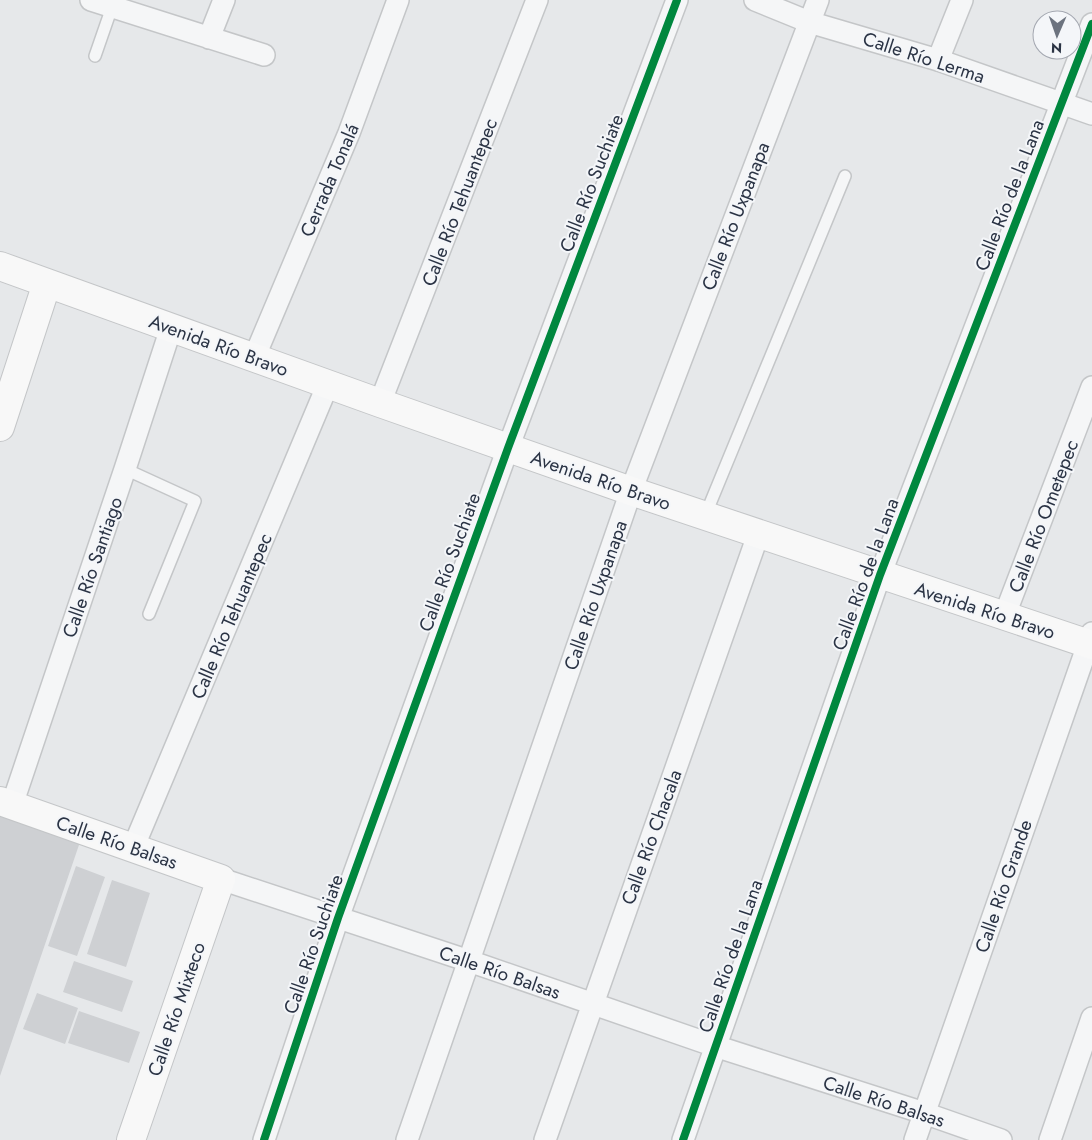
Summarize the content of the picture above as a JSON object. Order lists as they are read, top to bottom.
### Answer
{
  "streets": {
    "main road": ["Avenida Río Bravo", "Calle Río Balsas", "Calle Río Mixteco"],
    "street": [
      "Calle Río Lerma",
      "Cerrada Tonalá",
      "Calle Río Suchiate",
      "Calle Río de la Lana",
      "Calle Río Tehuantepec",
      "Calle Río Uxpanapa",
      "Calle Río Ometepec",
      "Calle Río Santiago",
      "Calle Río Chacala",
      "Calle Río Grande"
    ]
  },
  "crossings": [
    ["Calle Río Lerma", "Calle Río de la Lana"],
    ["Calle Río Lerma", "Calle Río Uxpanapa"],
    ["Cerrada Tonalá", "Avenida Río Bravo"],
    ["Calle Río Suchiate", "Avenida Río Bravo"],
    ["Calle Río Suchiate", "Calle Río Balsas"],
    ["Calle Río de la Lana", "Avenida Río Bravo"],
    ["Calle Río de la Lana", "Calle Río Balsas"],
    ["Calle Río Tehuantepec", "Avenida Río Bravo"],
    ["Calle Río Tehuantepec", "Calle Río Balsas"],
    ["Calle Río Uxpanapa", "Avenida Río Bravo"],
    ["Calle Río Uxpanapa", "Calle Río Balsas"],
    ["Avenida Río Bravo", "Calle Río Ometepec"],
    ["Avenida Río Bravo", "Calle Río Santiago"],
    ["Avenida Río Bravo", "Calle Río Chacala"],
    ["Avenida Río Bravo", "Calle Río Grande"],
    ["Calle Río Santiago", "Calle Río Balsas"],
    ["Calle Río Chacala", "Calle Río Balsas"],
    ["Calle Río Balsas", "Calle Río Grande"],
    ["Calle Río Balsas", "Calle Río Mixteco"]
  ],
  "north": "bottom"
}
